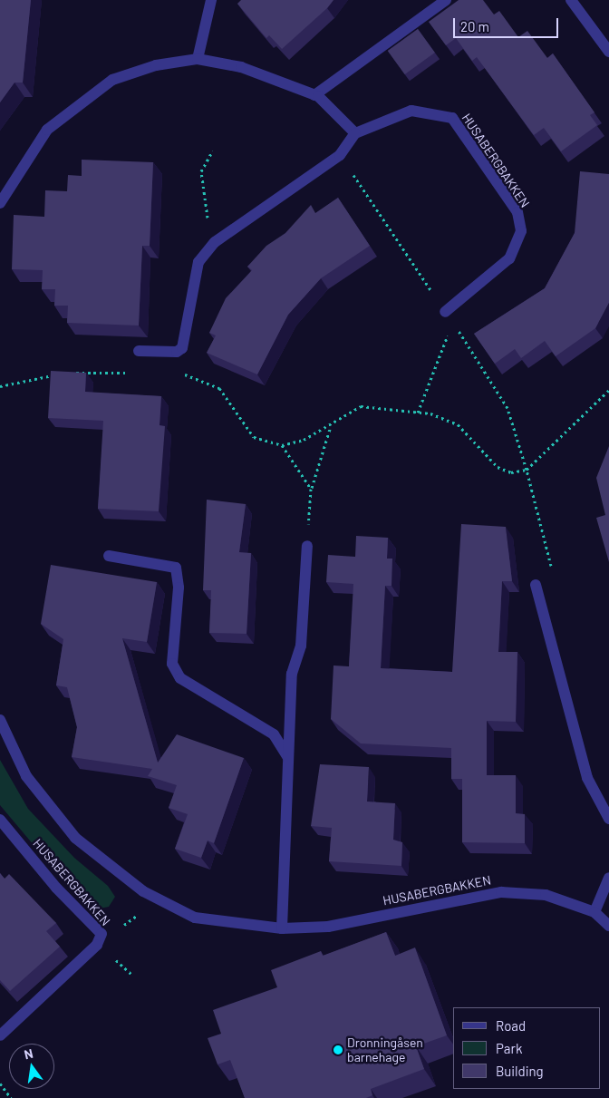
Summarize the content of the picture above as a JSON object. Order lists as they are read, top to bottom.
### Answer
{
  "streets": {
    "street": ["HUSABERGBAKKEN"]
  },
  "places": ["Dronningåsen barnehage"],
  "legend": ["Road", "Park", "Building"],
  "scale_bar": "20 m",
  "north": "top"
}
